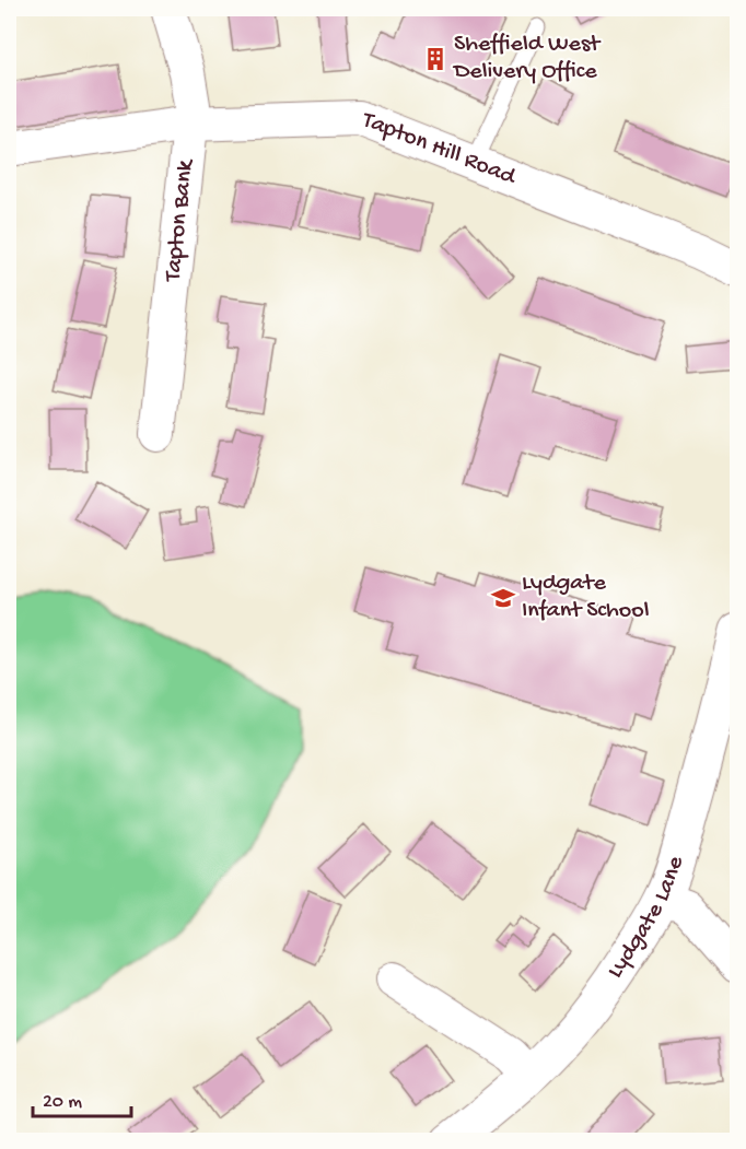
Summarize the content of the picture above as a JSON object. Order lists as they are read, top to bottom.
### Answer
{
  "streets": {
    "street": ["Tapton Hill Road", "Tapton Bank", "Lydgate Lane"]
  },
  "crossings": [
    ["Tapton Hill Road", "Tapton Bank"]
  ],
  "places": {
    "building": ["Sheffield West Delivery Office"],
    "school or university": ["Lydgate Infant School"]
  },
  "scale_bar": "20 m"
}
